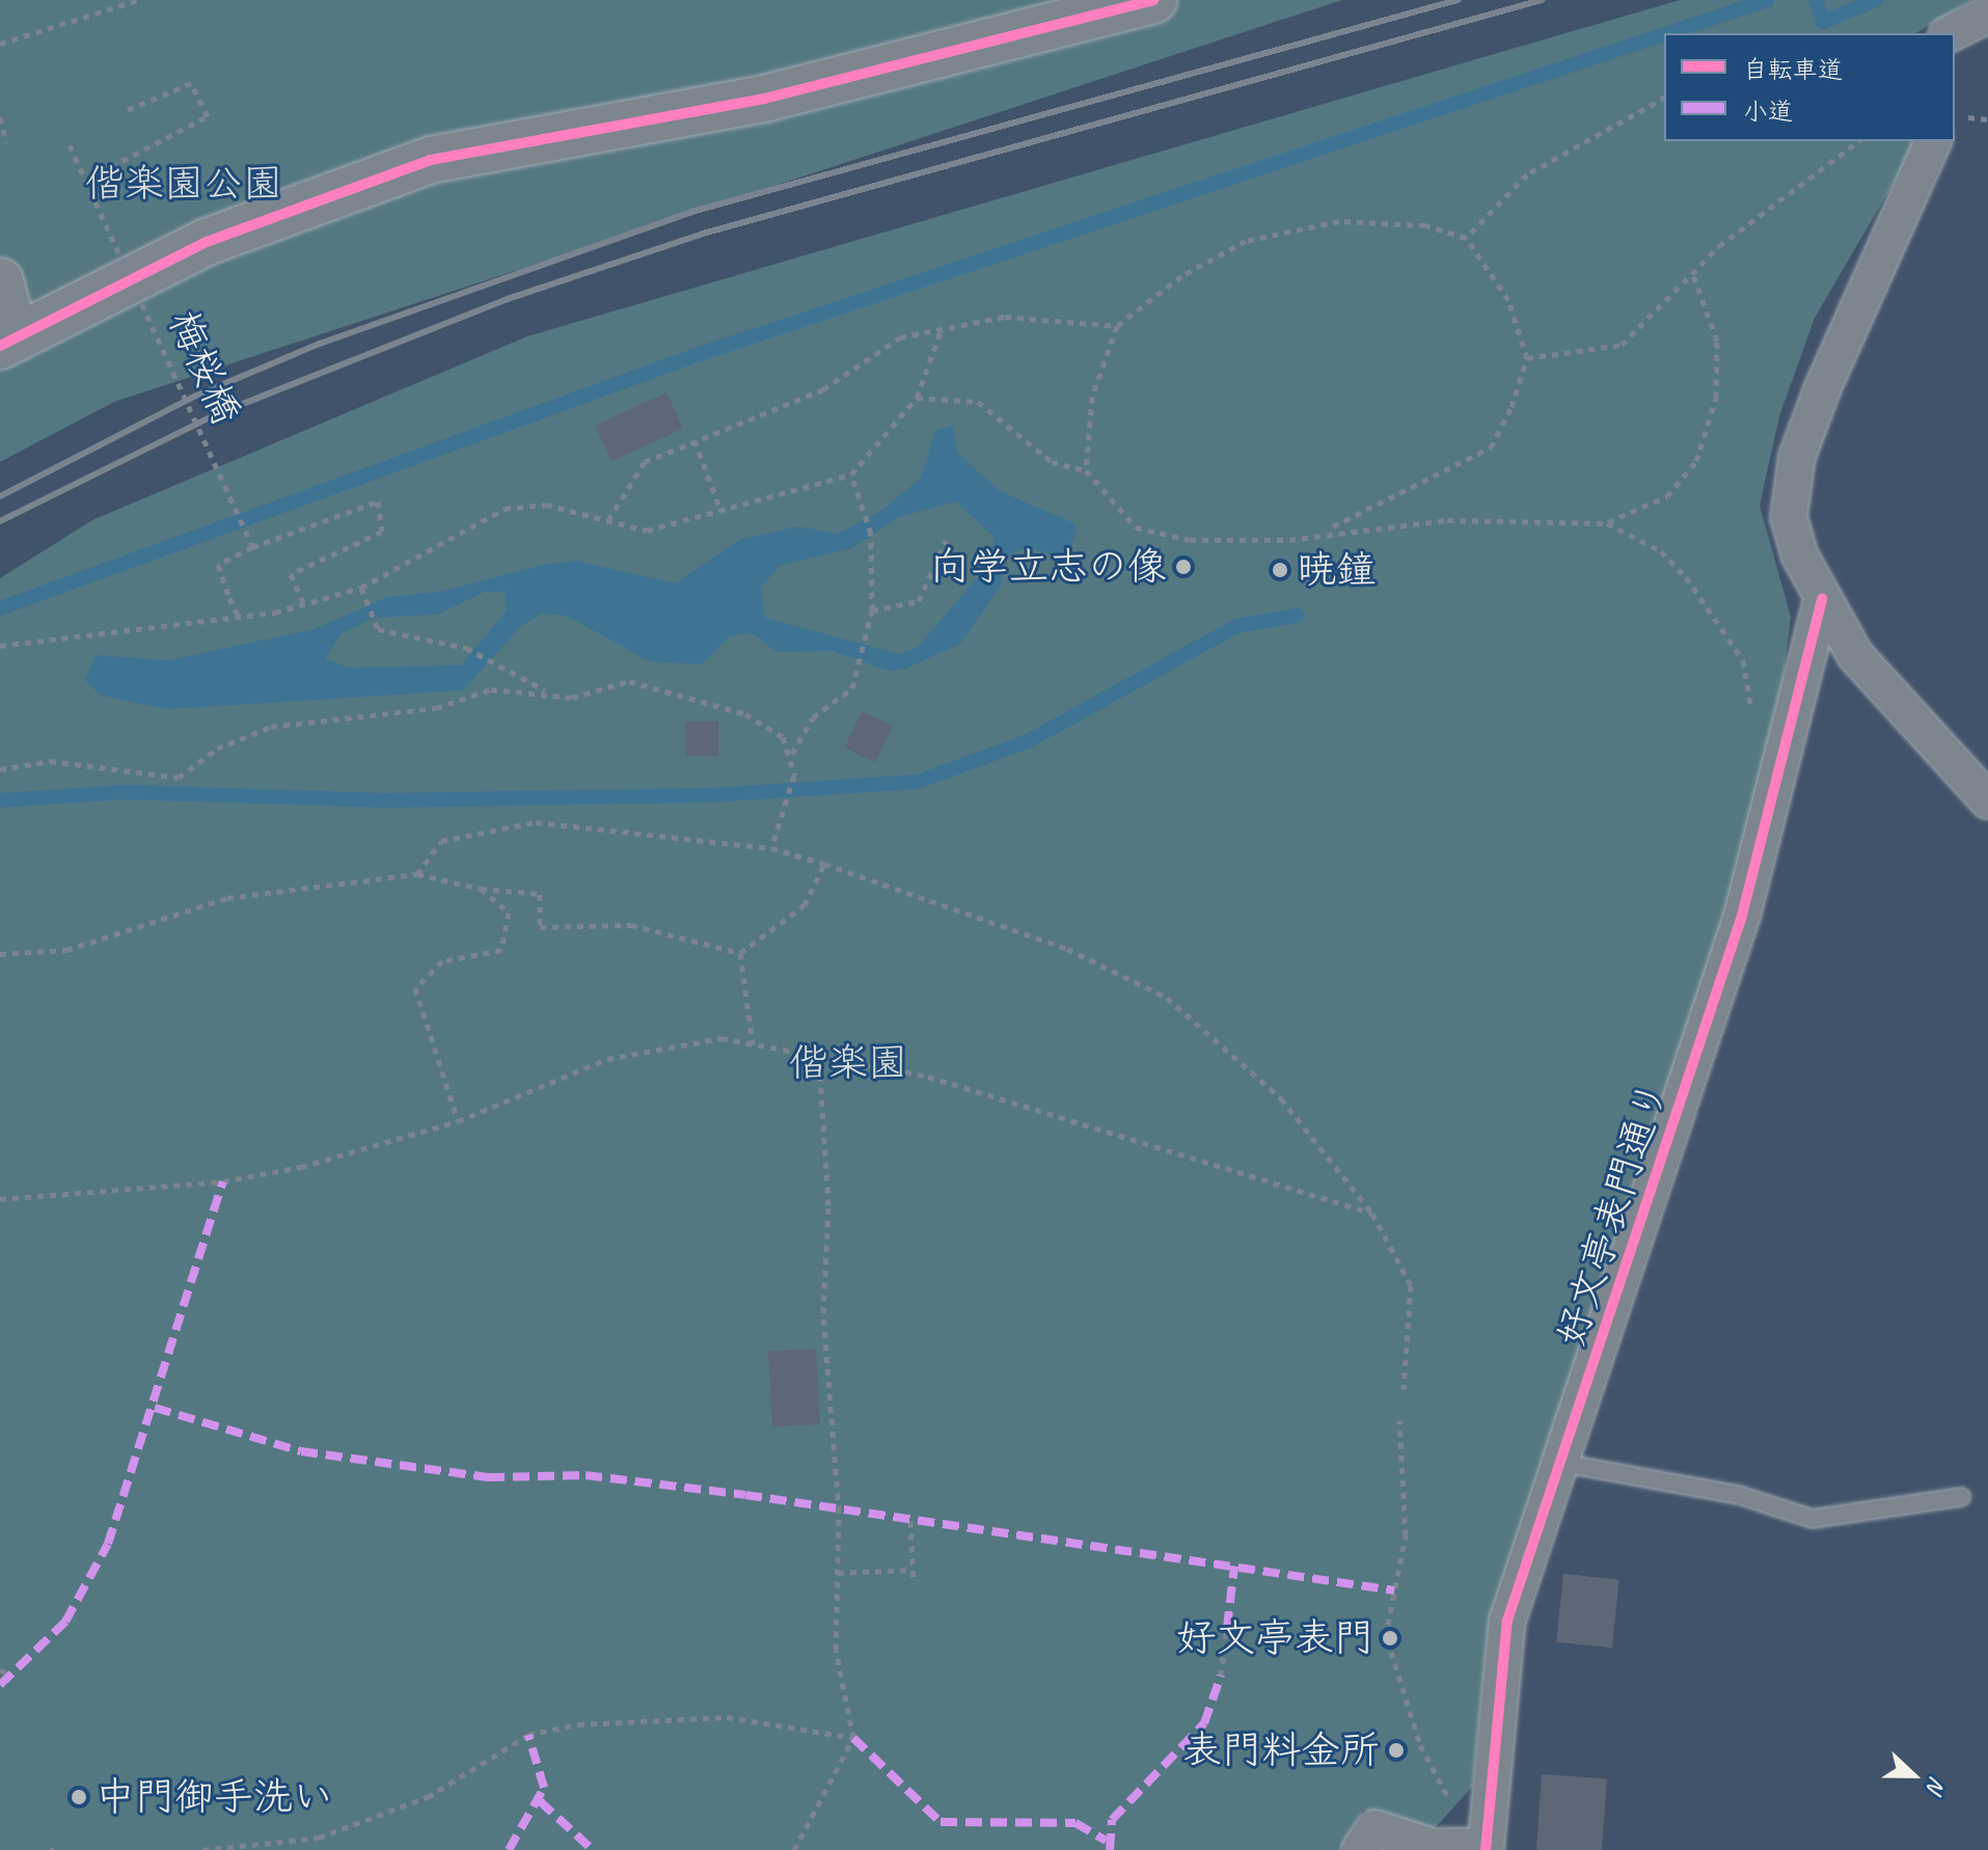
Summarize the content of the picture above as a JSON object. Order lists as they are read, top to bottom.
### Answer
{
  "streets": {
    "street": ["好文亭表門通り"],
    "path": ["梅桜橋"]
  },
  "parks": ["偕楽園公園", "偕楽園"],
  "places": [
    "向学立志の像",
    "暁鐘",
    "好文亭表門",
    "表門料金所",
    "中門御手洗い"
  ],
  "legend": ["自転車道", "小道"],
  "north": "right"
}
